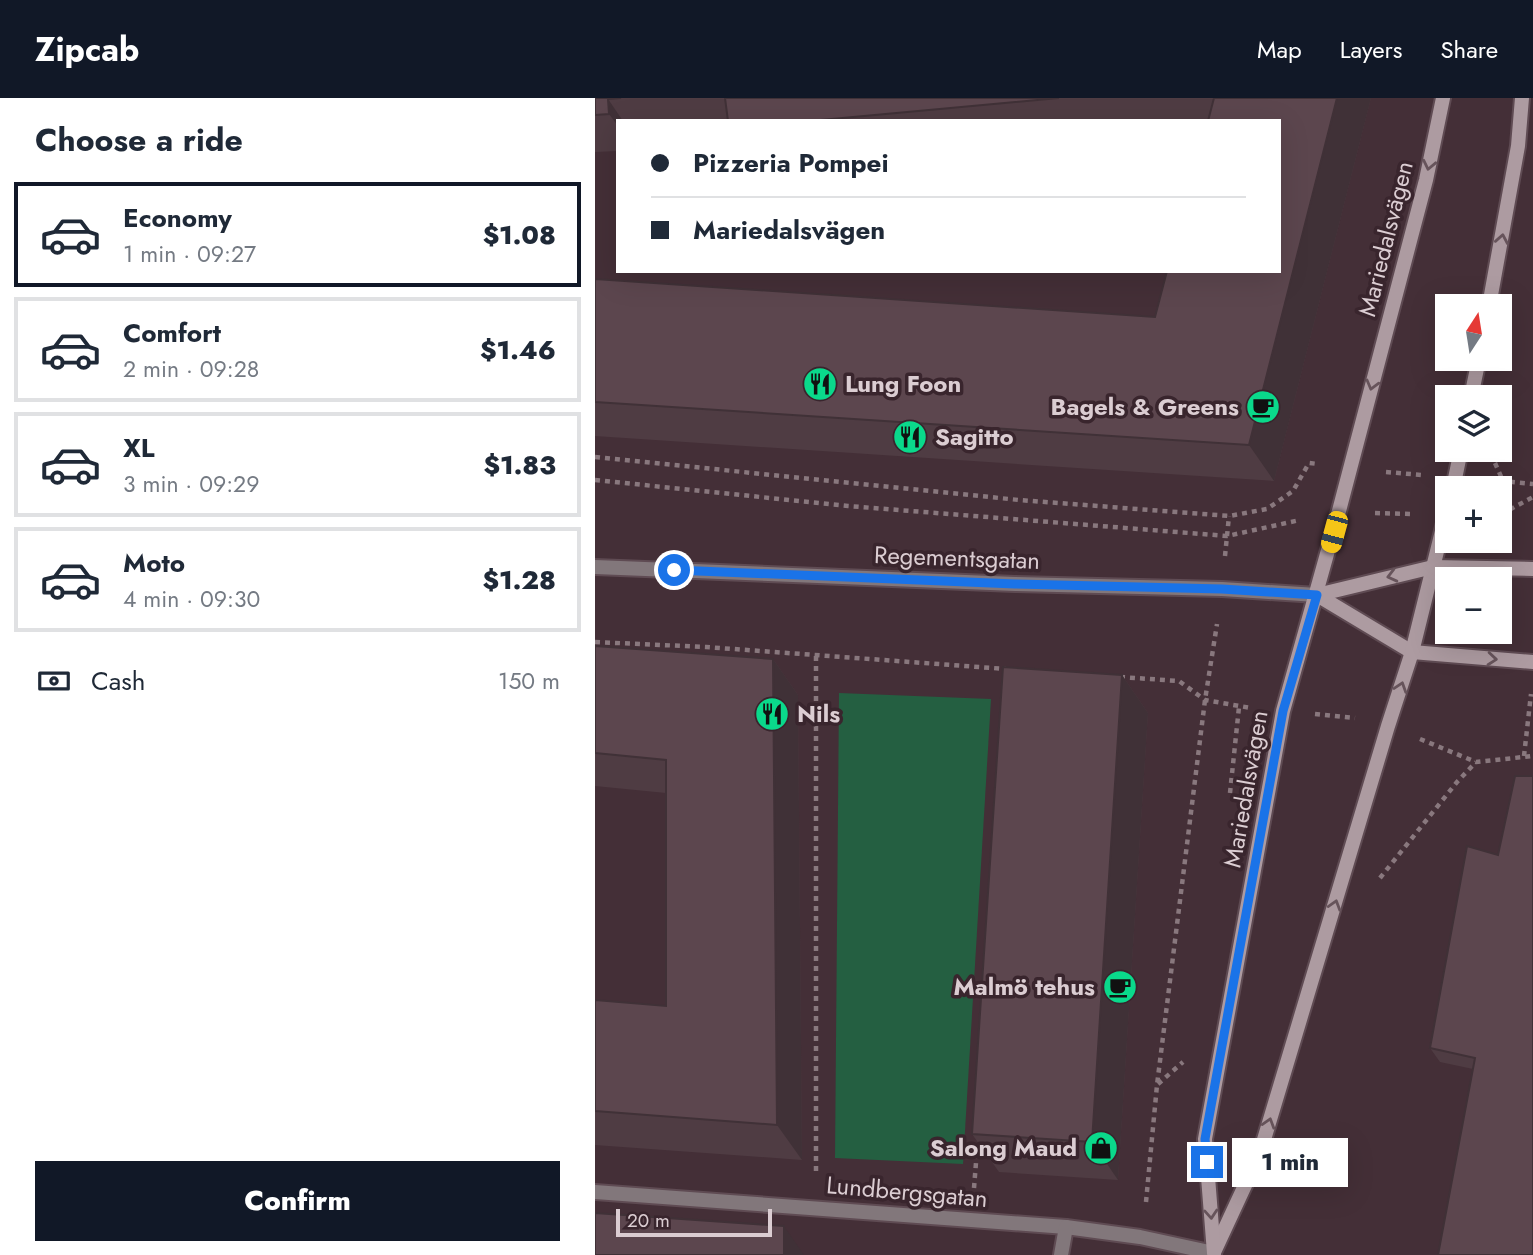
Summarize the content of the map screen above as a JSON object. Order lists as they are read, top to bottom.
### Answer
{
  "streets": {
    "main road": ["Mariedalsvägen", "Regementsgatan"],
    "street": ["Lundbergsgatan"]
  },
  "crossings": [
    ["Mariedalsvägen", "Regementsgatan"],
    ["Mariedalsvägen", "Lundbergsgatan"]
  ],
  "places": {
    "restaurant": ["Lung Foon", "Sagitto", "Nils"],
    "cafe": ["Bagels & Greens", "Malmö tehus"],
    "shop": ["Salong Maud"]
  },
  "scale_bar": "20 m",
  "north": "top",
  "page": {
    "header": "Zipcab",
    "nav": ["Map", "Layers", "Share"],
    "heading": "Choose a ride",
    "banner": ["Pizzeria Pompei", "Mariedalsvägen"],
    "list": [
      {
        "name": "Economy",
        "note": "1 min · 09:27",
        "value": "$1.08"
      },
      {
        "name": "Comfort",
        "note": "2 min · 09:28",
        "value": "$1.46"
      },
      {
        "name": "XL",
        "note": "3 min · 09:29",
        "value": "$1.83"
      },
      {
        "name": "Moto",
        "note": "4 min · 09:30",
        "value": "$1.28"
      }
    ],
    "map_buttons": ["+", "−"],
    "pay": ["Cash", "150 m"],
    "bubble": "1 min",
    "buttons": "Confirm",
    "scale": "20 m"
  }
}
